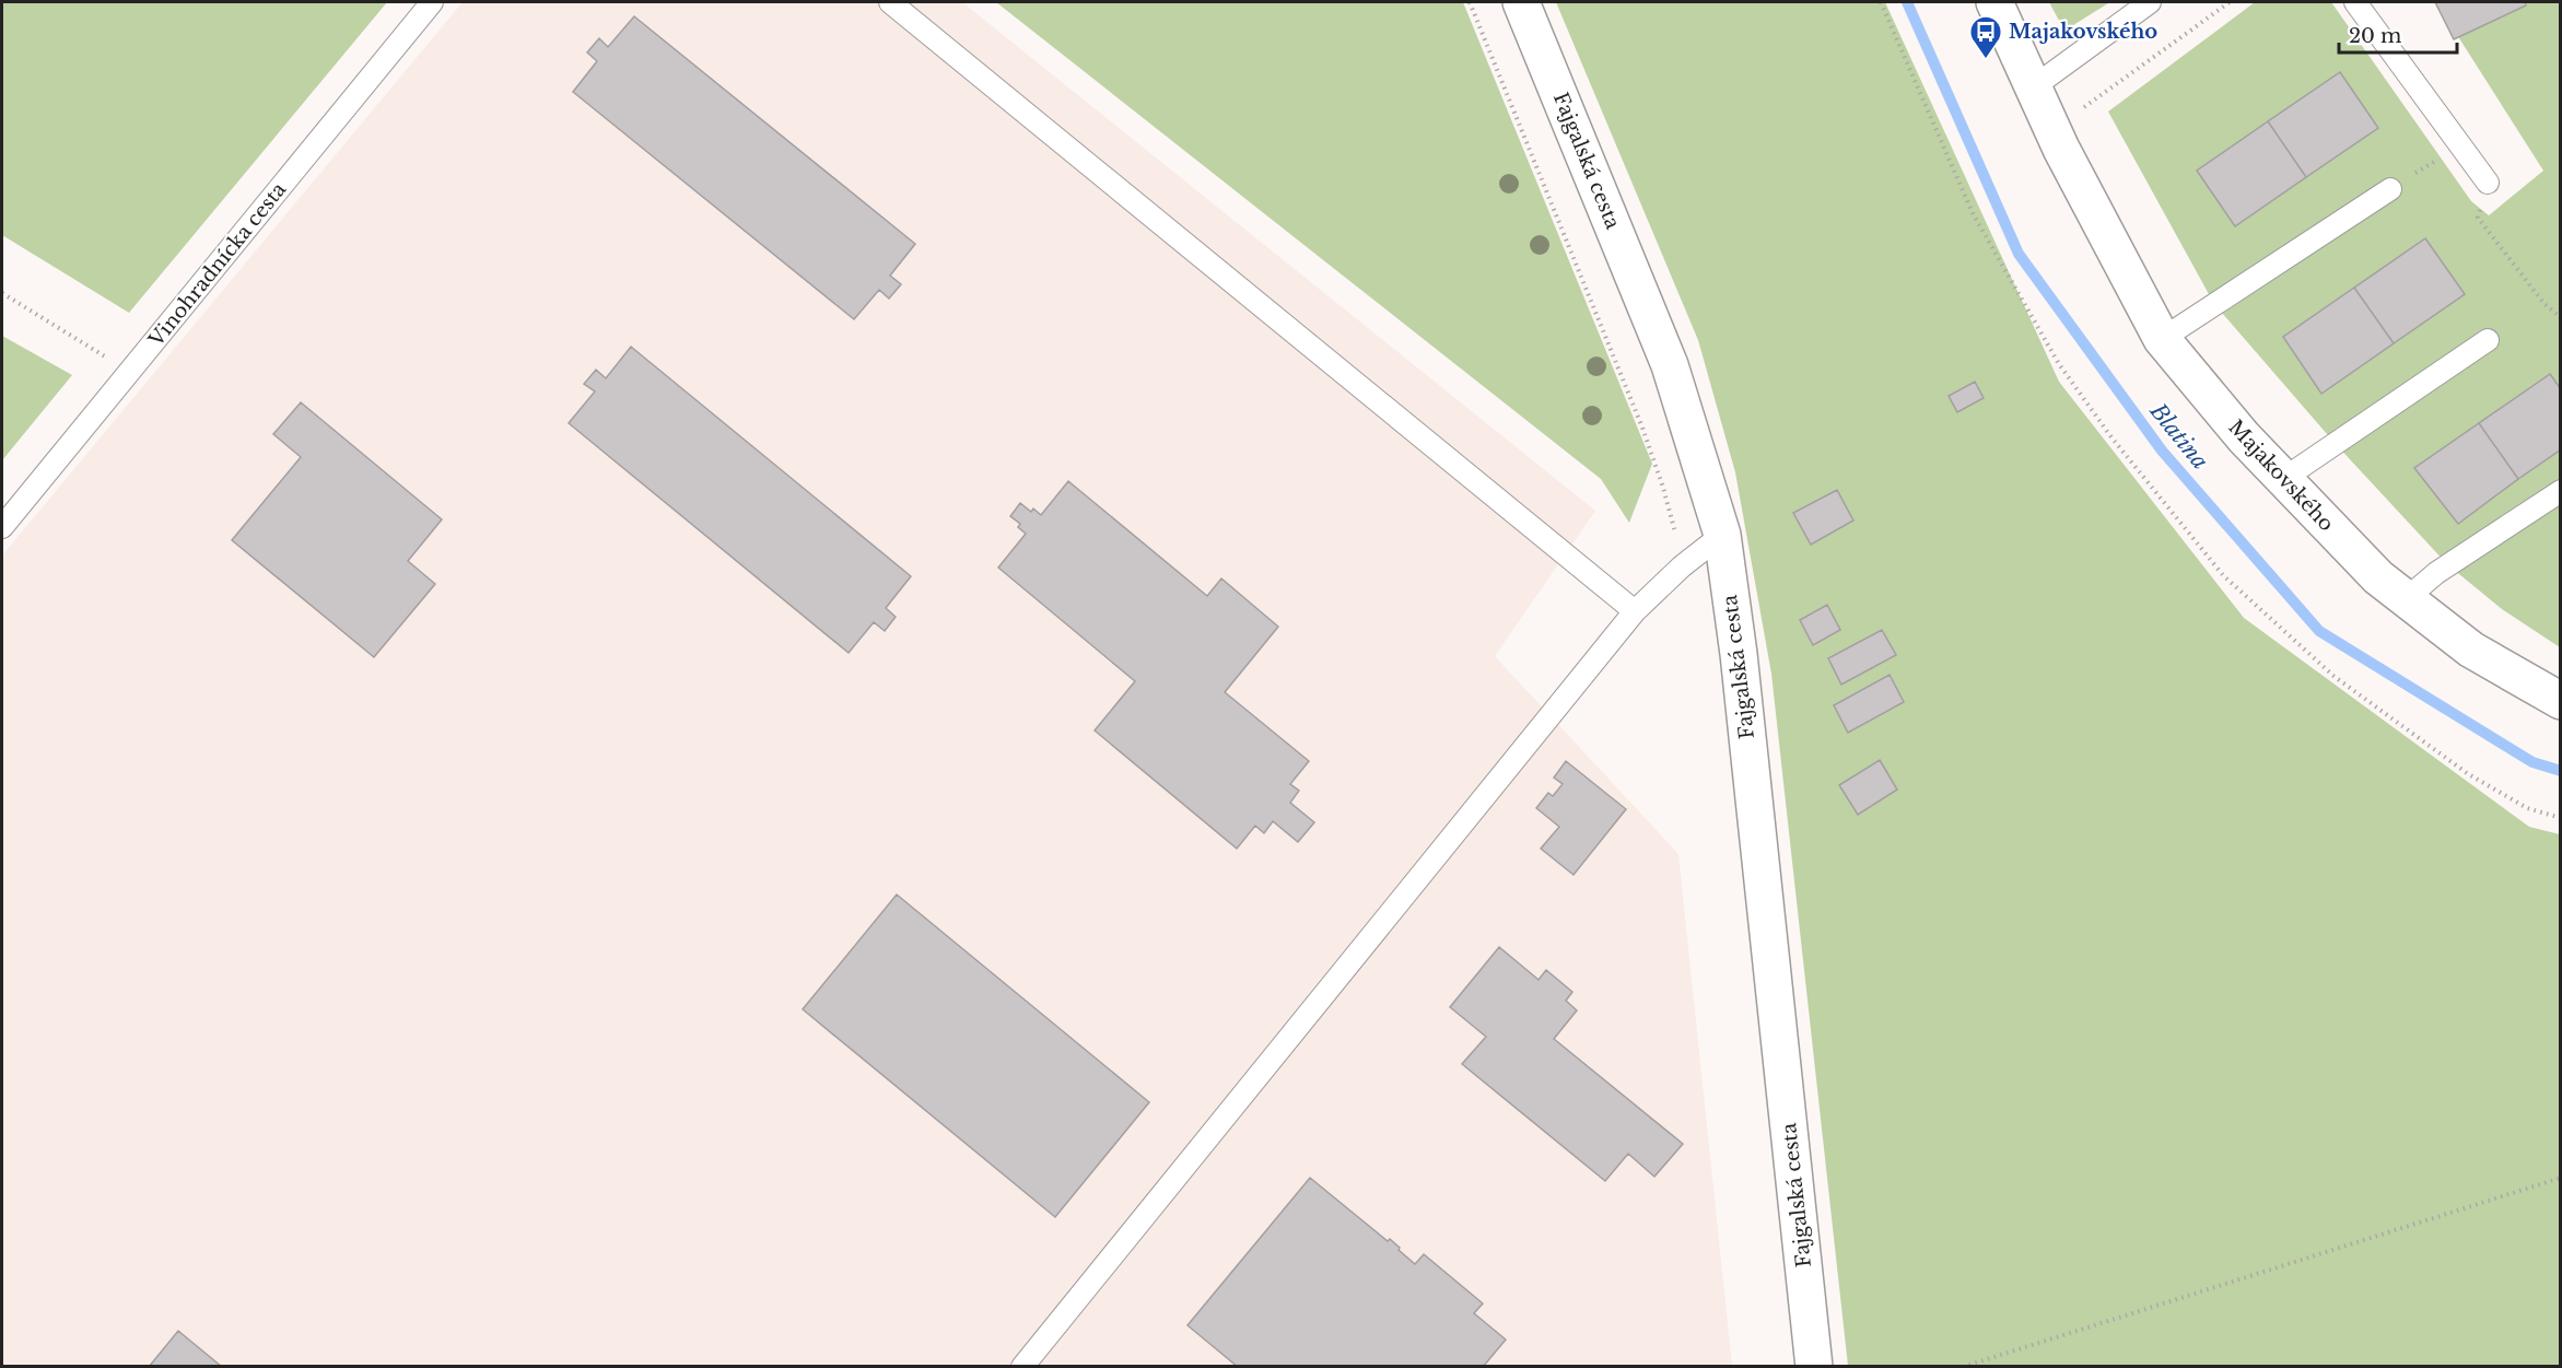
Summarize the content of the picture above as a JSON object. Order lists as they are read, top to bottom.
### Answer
{
  "streets": {
    "street": ["Fajgalská cesta", "Majakovského"],
    "lane": ["Vinohradnícka cesta"]
  },
  "water": ["Blatina"],
  "places": {
    "bus stop": ["Majakovského"]
  },
  "scale_bar": "20 m"
}
